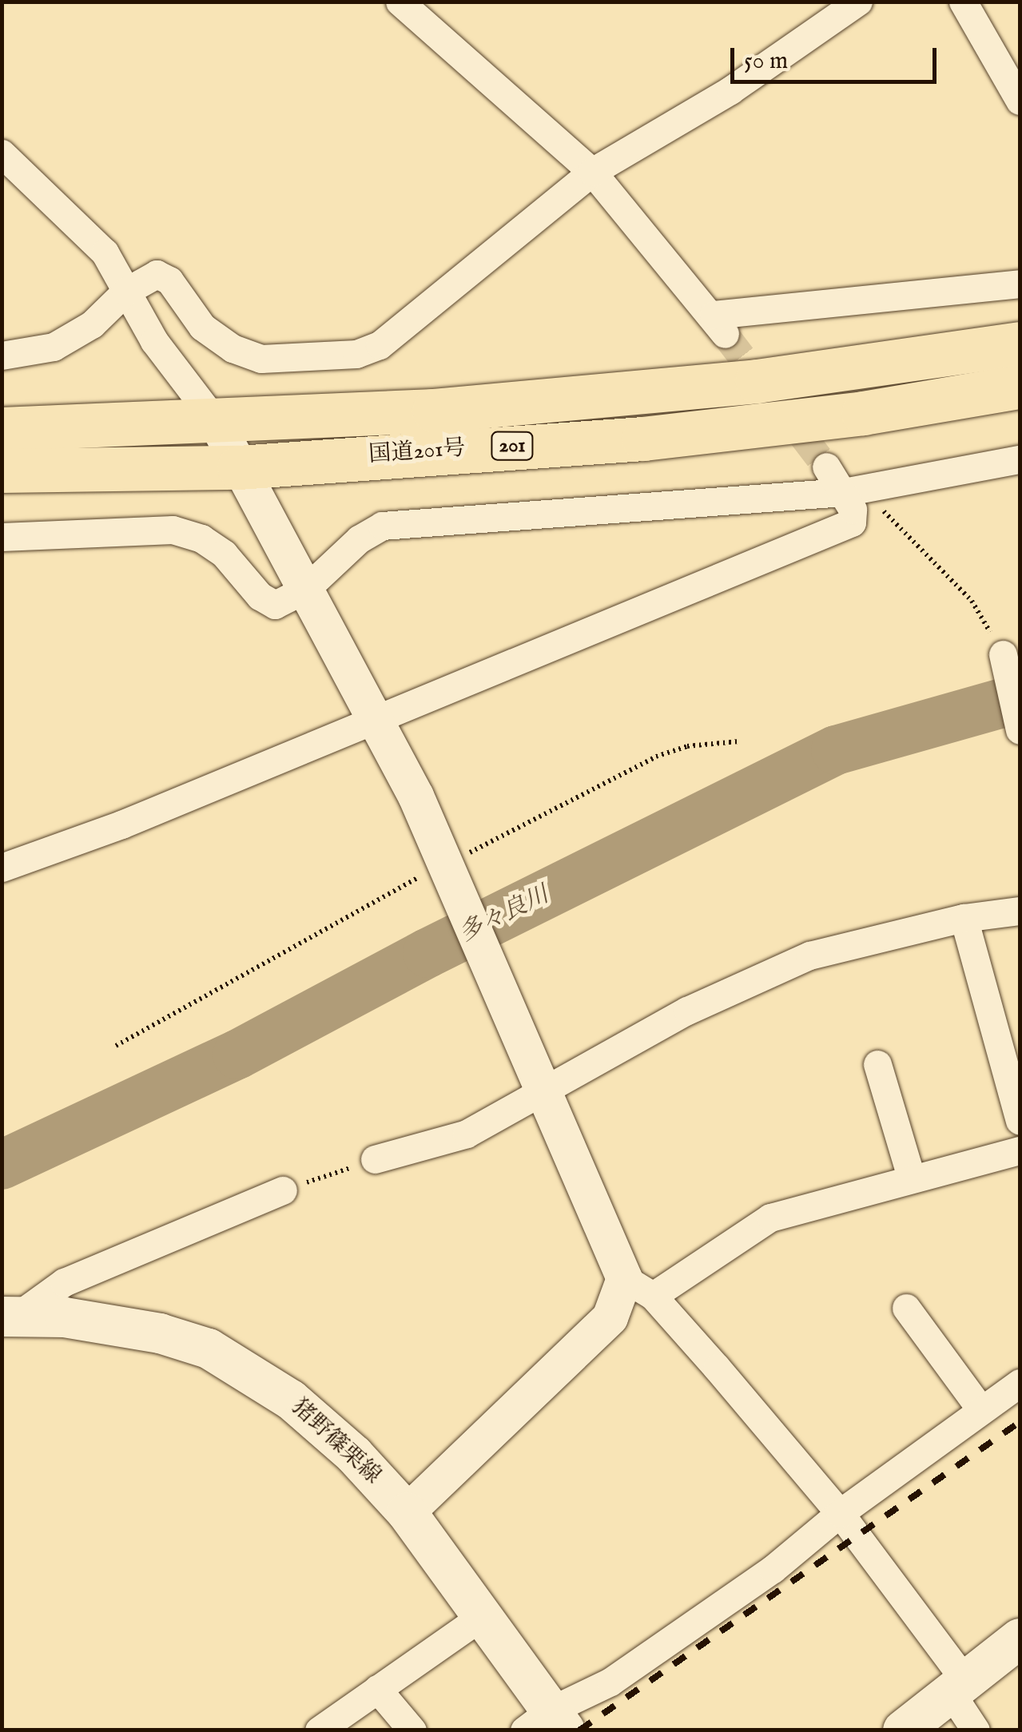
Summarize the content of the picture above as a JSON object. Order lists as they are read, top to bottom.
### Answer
{
  "streets": {
    "highway": ["201", "国道201号"],
    "main road": ["猪野篠栗線"]
  },
  "water": ["多々良川"],
  "scale_bar": "50 m"
}
